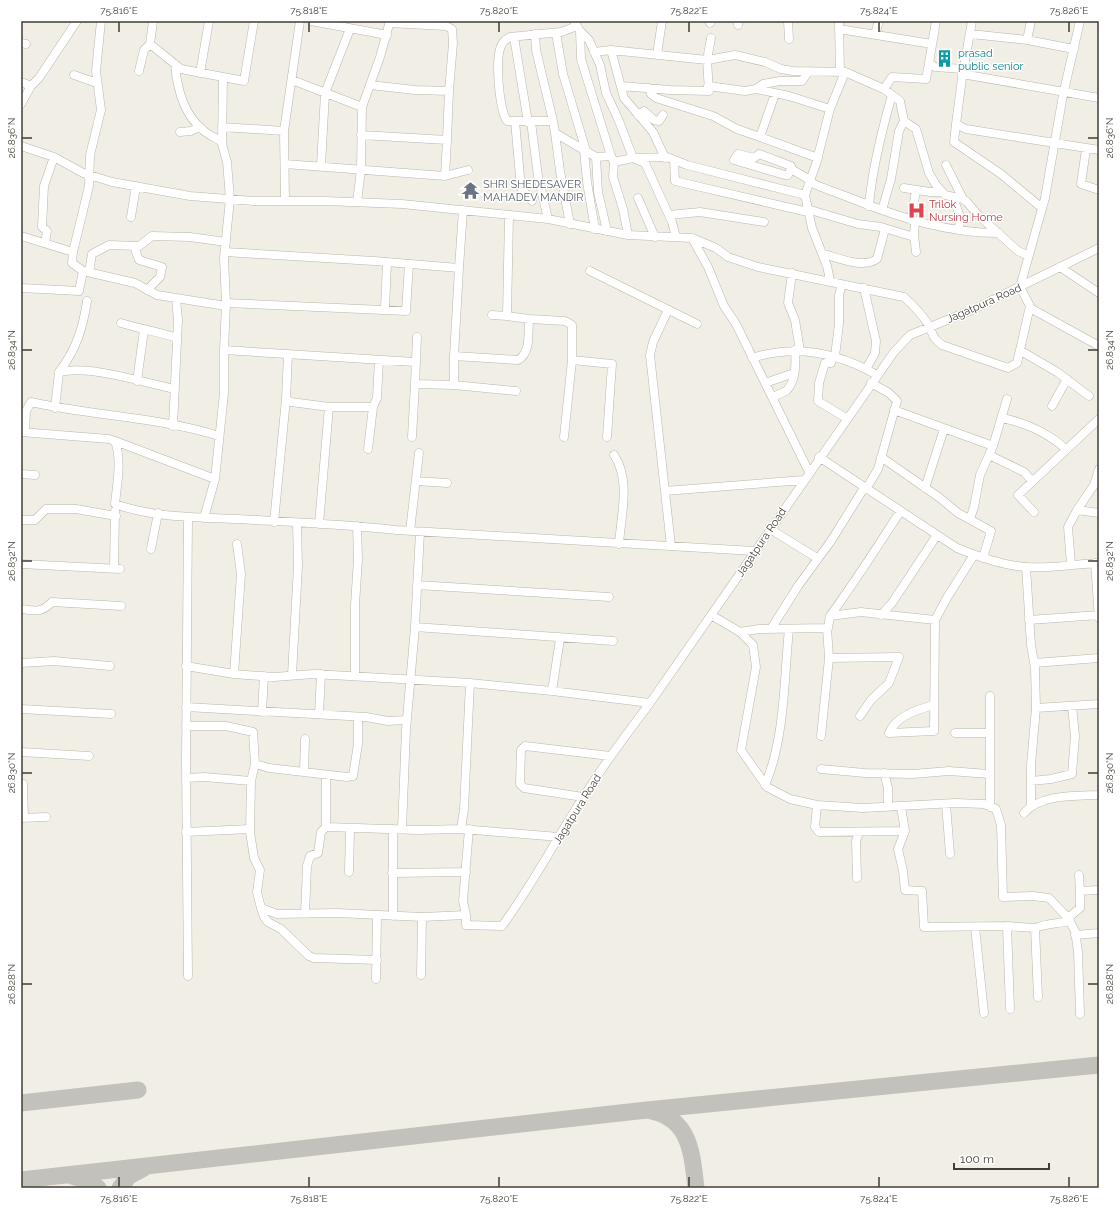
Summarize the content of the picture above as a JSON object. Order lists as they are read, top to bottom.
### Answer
{
  "streets": {
    "street": ["Jagatpura Road"]
  },
  "places": {
    "building": ["prasad public senior"],
    "temple": ["SHRI SHEDESAVER MAHADEV MANDIR"],
    "hospital": ["Trilok Nursing Home"]
  },
  "scale_bar": "100 m",
  "coordinates": [
    "75.816°E",
    "75.818°E",
    "75.820°E",
    "75.822°E",
    "75.824°E",
    "75.826°E",
    "26.836°N",
    "26.834°N",
    "26.832°N",
    "26.830°N",
    "26.828°N"
  ]
}
